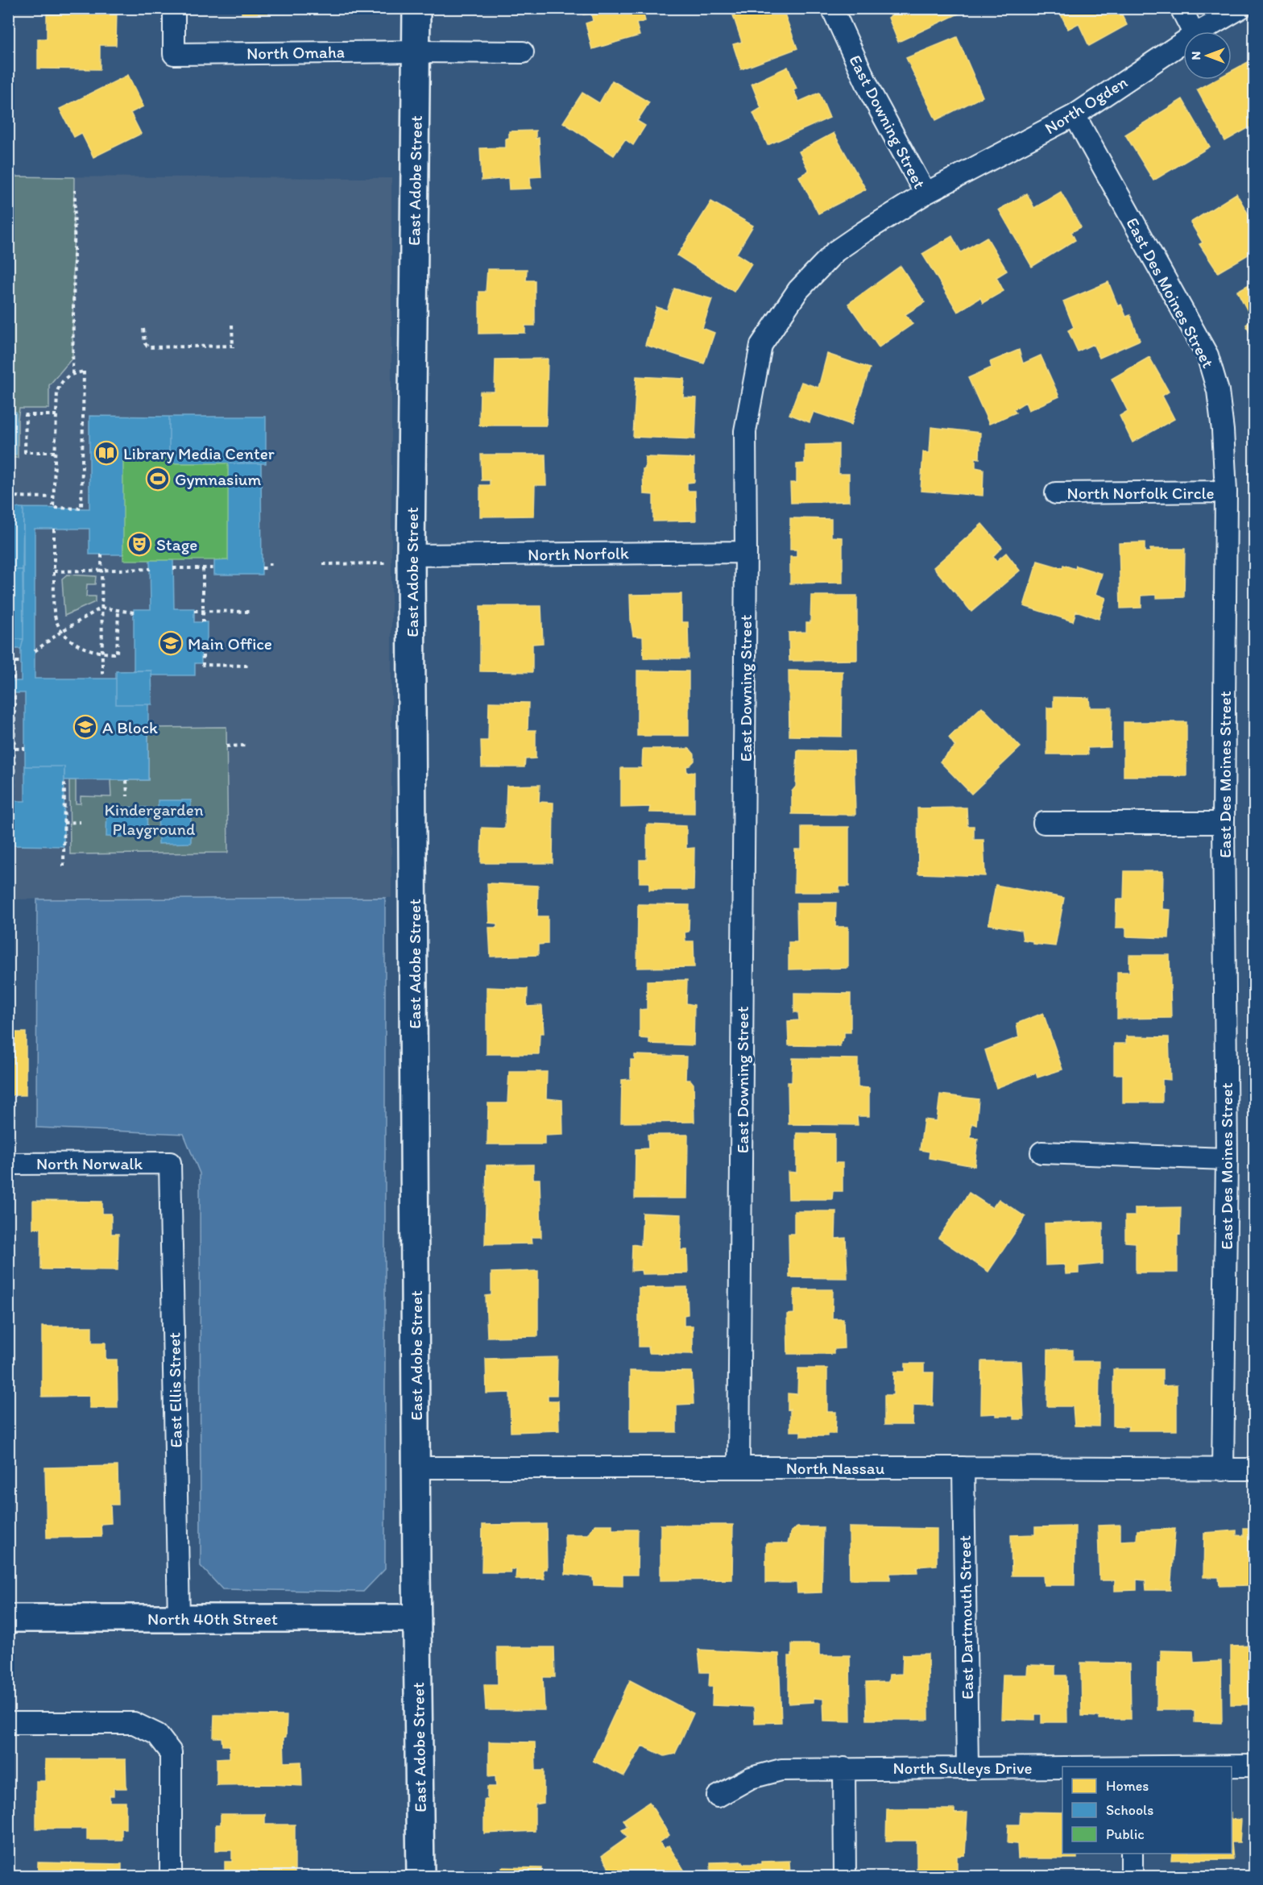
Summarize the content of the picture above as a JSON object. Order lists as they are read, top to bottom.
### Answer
{
  "streets": {
    "street": [
      "North Omaha",
      "North Ogden",
      "East Downing Street",
      "East Adobe Street",
      "East Des Moines Street",
      "North Norfolk Circle",
      "North Norfolk",
      "North Norwalk",
      "East Ellis Street",
      "North Nassau",
      "East Dartmouth Street",
      "North 40th Street",
      "North Sulleys Drive"
    ]
  },
  "crossings": [
    ["North Omaha", "East Adobe Street"],
    ["North Ogden", "East Downing Street"],
    ["North Ogden", "East Des Moines Street"],
    ["East Downing Street", "North Norfolk"],
    ["East Downing Street", "North Nassau"],
    ["East Adobe Street", "North Norfolk"],
    ["East Adobe Street", "North Nassau"],
    ["East Adobe Street", "North 40th Street"],
    ["East Des Moines Street", "North Norfolk Circle"],
    ["East Des Moines Street", "North Nassau"],
    ["North Norwalk", "East Ellis Street"],
    ["East Ellis Street", "North 40th Street"],
    ["North Nassau", "East Dartmouth Street"],
    ["East Dartmouth Street", "North Sulleys Drive"]
  ],
  "parks": ["Kindergarden Playground"],
  "places": {
    "library": ["Library Media Center"],
    "sports": ["Gymnasium"],
    "theatre": ["Stage"],
    "school or university": ["Main Office", "A Block"]
  },
  "legend": ["Homes", "Schools", "Public"],
  "north": "left"
}
